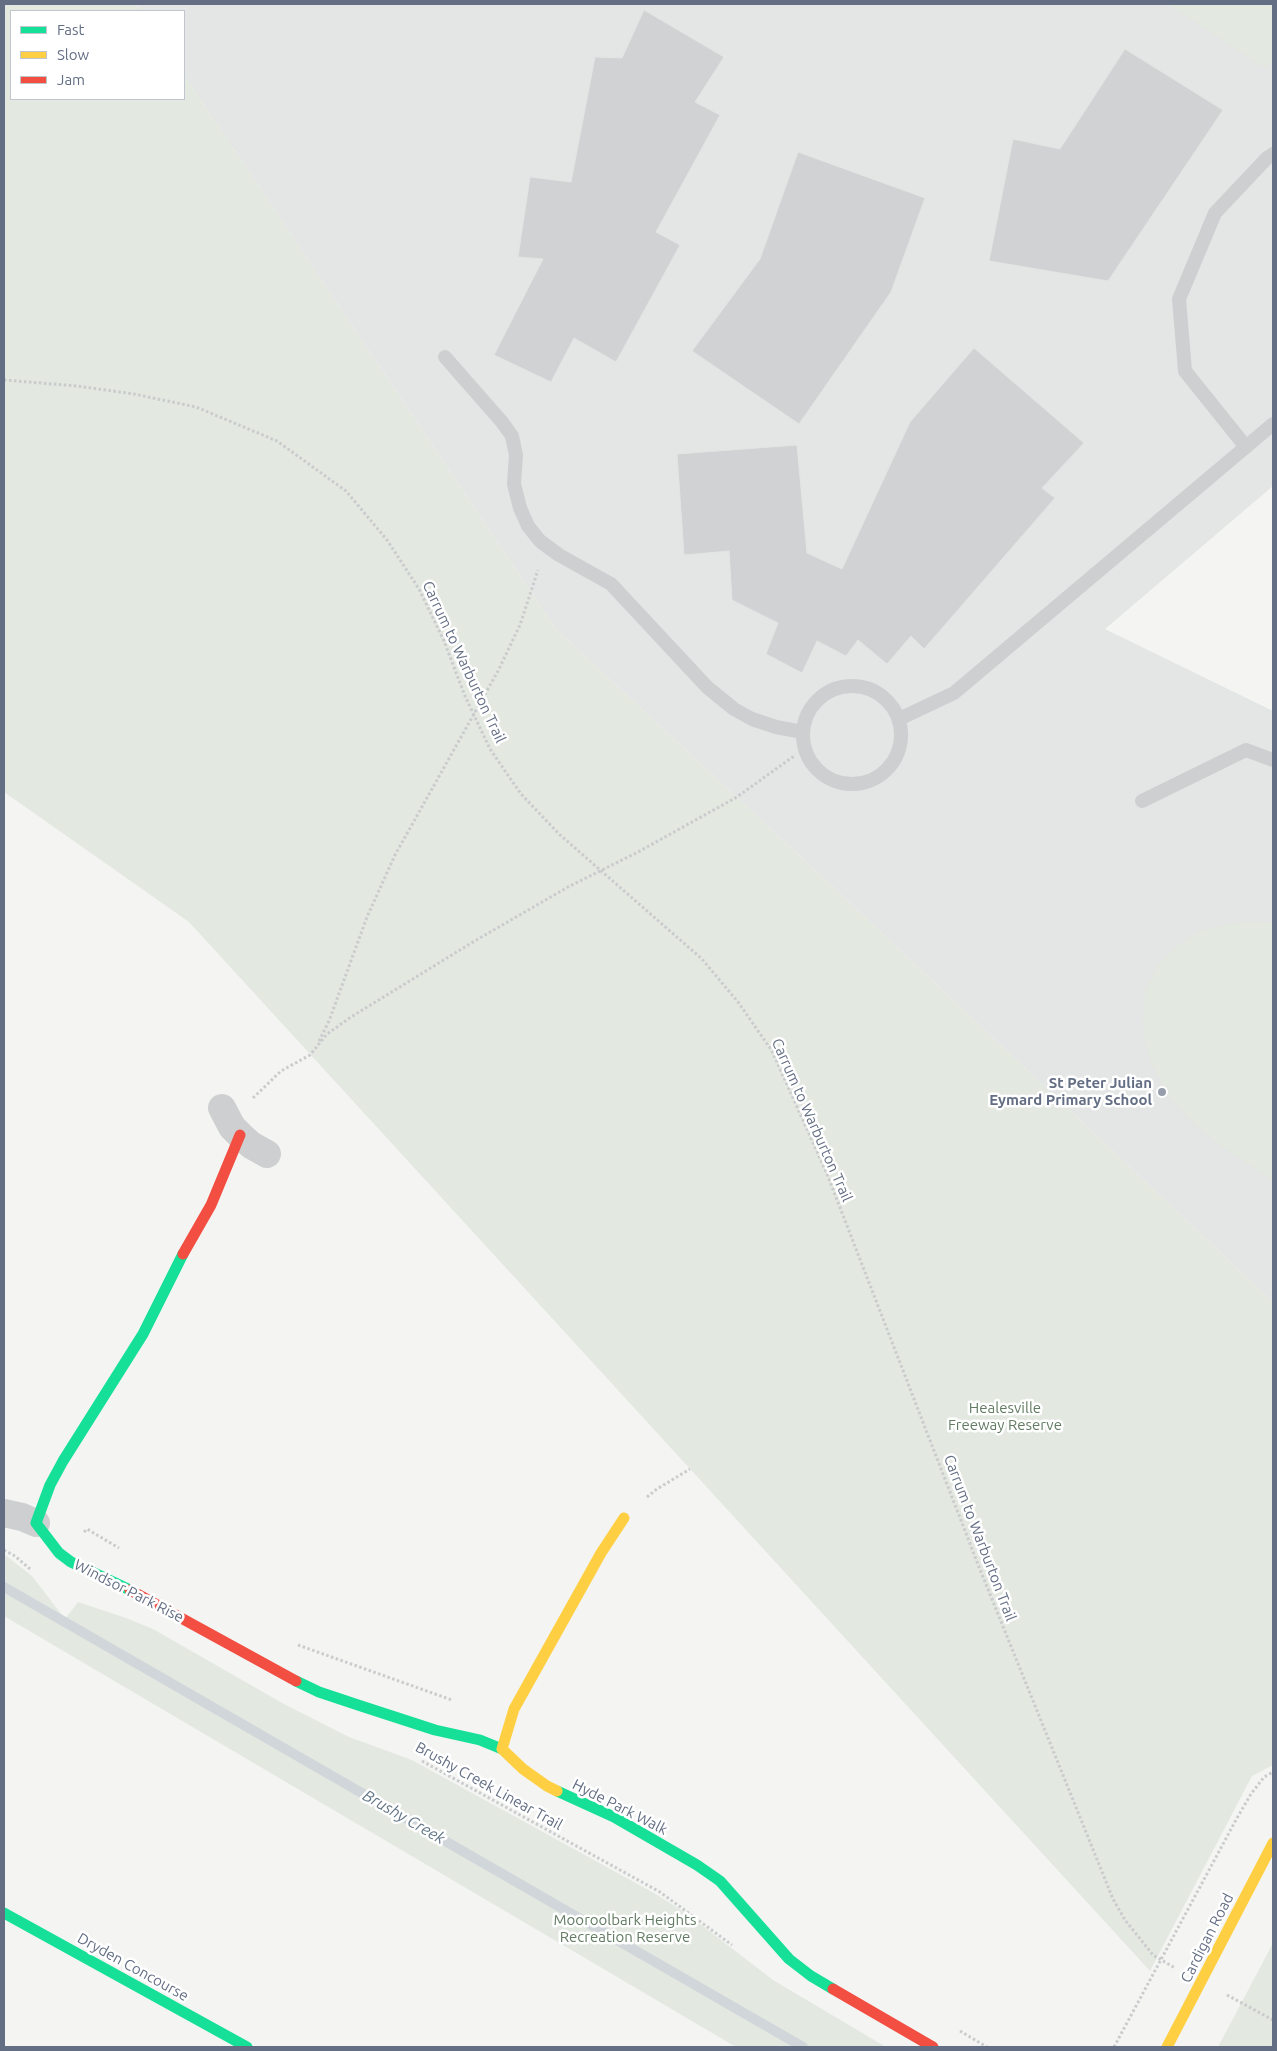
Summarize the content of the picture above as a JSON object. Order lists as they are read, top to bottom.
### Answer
{
  "streets": {
    "street": [
      "Windsor Park Rise",
      "Hyde Park Walk",
      "Cardigan Road",
      "Dryden Concourse"
    ],
    "path": ["Carrum to Warburton Trail", "Brushy Creek Linear Trail"]
  },
  "crossings": [
    ["Carrum to Warburton Trail", "Cardigan Road"],
    ["Windsor Park Rise", "Hyde Park Walk"]
  ],
  "water": ["Brushy Creek"],
  "parks": ["Healesville Freeway Reserve", "Mooroolbark Heights Recreation Reserve"],
  "places": ["St Peter Julian Eymard Primary School"],
  "legend": ["Fast", "Slow", "Jam"]
}
